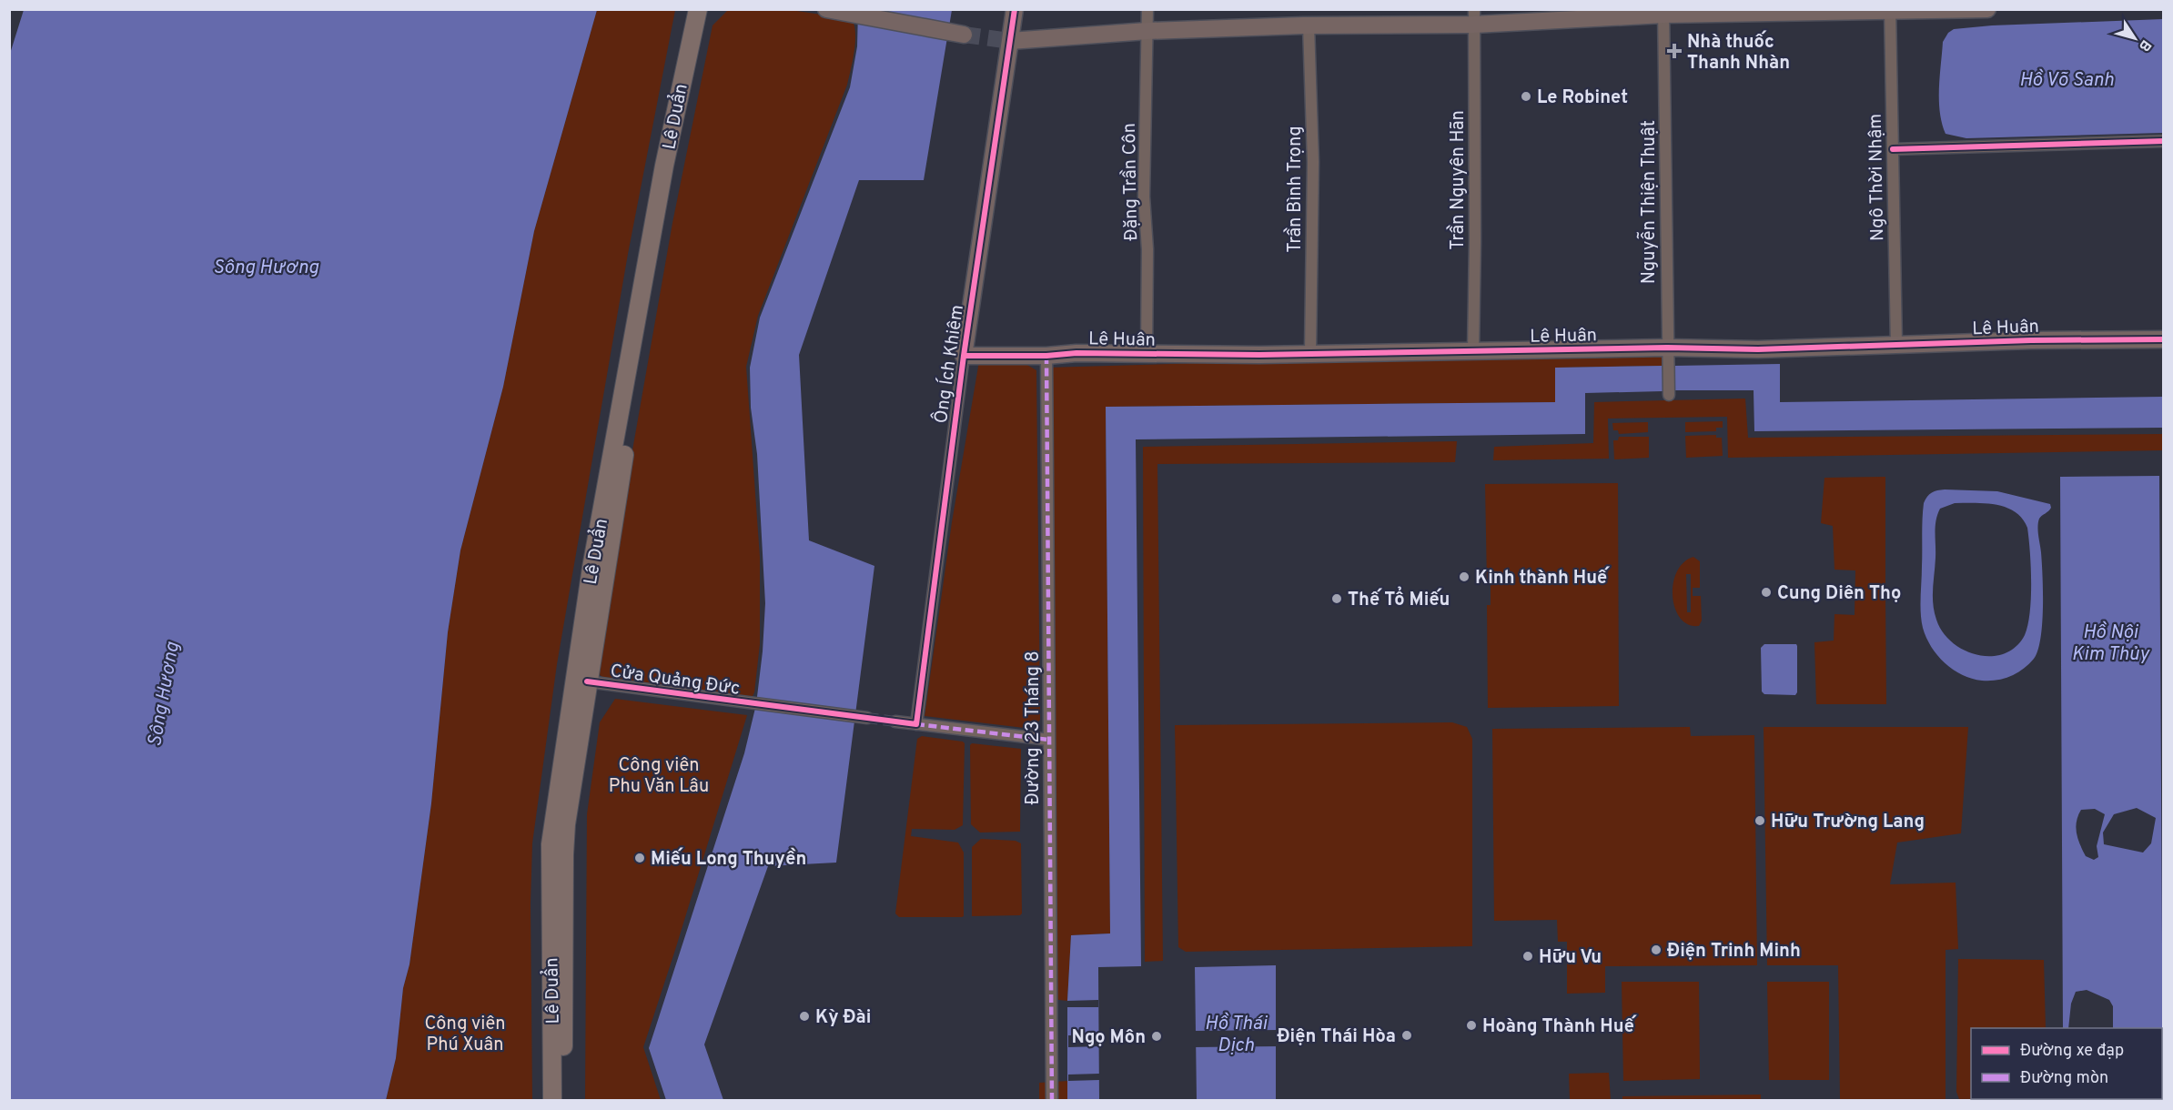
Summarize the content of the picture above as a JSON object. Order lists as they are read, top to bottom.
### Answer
{
  "streets": {
    "main road": ["Lê Duẩn"],
    "street": [
      "Ngô Thời Nhậm",
      "Trần Nguyên Hãn",
      "Đặng Trần Côn",
      "Trần Bình Trọng",
      "Nguyễn Thiện Thuật",
      "Lê Huân",
      "Ông Ích Khiêm",
      "Cửa Quảng Đức",
      "Đường 23 Tháng 8"
    ]
  },
  "crossings": [
    ["Lê Duẩn", "Cửa Quảng Đức"],
    ["Ngô Thời Nhậm", "Lê Huân"],
    ["Trần Nguyên Hãn", "Lê Huân"],
    ["Đặng Trần Côn", "Lê Huân"],
    ["Trần Bình Trọng", "Lê Huân"],
    ["Nguyễn Thiện Thuật", "Lê Huân"],
    ["Lê Huân", "Ông Ích Khiêm"],
    ["Lê Huân", "Đường 23 Tháng 8"]
  ],
  "water": [
    "Hồ Võ Sanh",
    "Sông Hương",
    "Hồ Nội Kim Thủy",
    "Hồ Thái Dịch"
  ],
  "parks": ["Công viên Phu Văn Lâu", "Công viên Phú Xuân"],
  "places": {
    "health": ["Nhà thuốc Thanh Nhàn"],
    "other": [
      "Le Robinet",
      "Kinh thành Huế",
      "Cung Diên Thọ",
      "Thế Tổ Miếu",
      "Hữu Trường Lang",
      "Miếu Long Thuyền",
      "Điện Trinh Minh",
      "Hữu Vu",
      "Kỳ Đài",
      "Hoàng Thành Huế",
      "Điện Thái Hòa",
      "Ngọ Môn"
    ]
  },
  "legend": ["Đường xe đạp", "Đường mòn"],
  "north": "bottom right"
}
